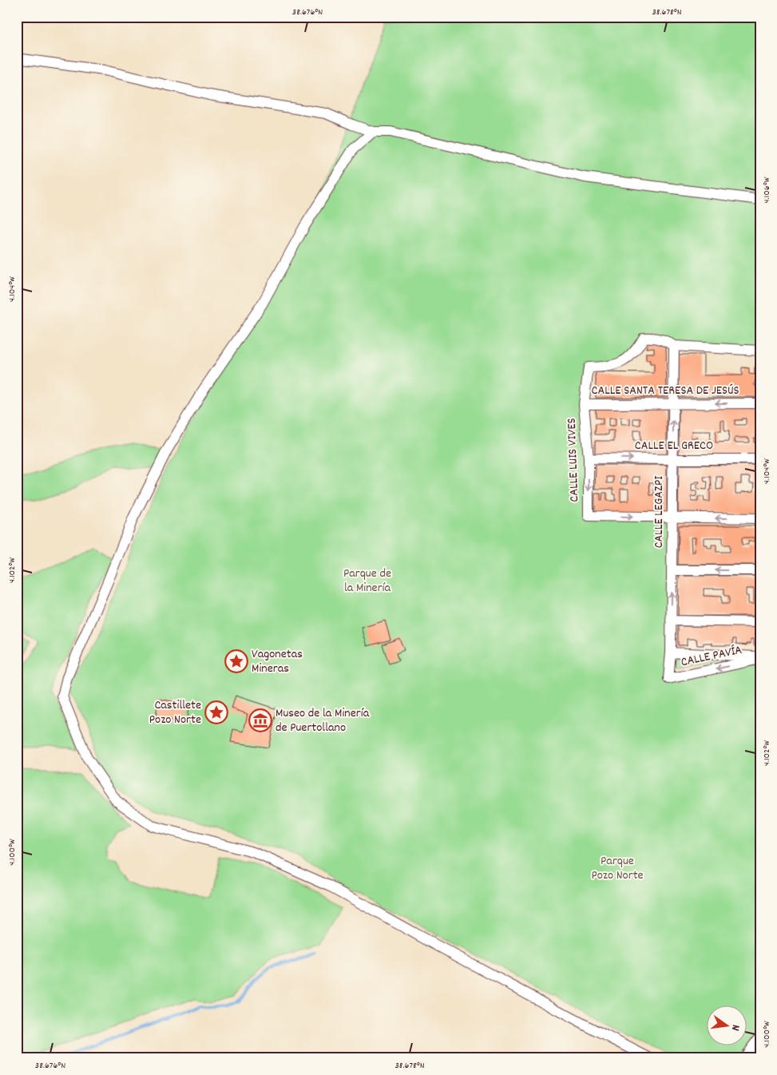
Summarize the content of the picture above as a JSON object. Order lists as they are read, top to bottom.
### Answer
{
  "streets": {
    "street": [
      "CALLE SANTA TERESA DE JESÚS",
      "CALLE EL GRECO",
      "CALLE LUIS VIVES",
      "CALLE LEGAZPI",
      "CALLE PAVÍA"
    ]
  },
  "crossings": [
    ["CALLE SANTA TERESA DE JESÚS", "CALLE LUIS VIVES"],
    ["CALLE SANTA TERESA DE JESÚS", "CALLE LEGAZPI"],
    ["CALLE EL GRECO", "CALLE LUIS VIVES"],
    ["CALLE EL GRECO", "CALLE LEGAZPI"],
    ["CALLE LUIS VIVES", "CALLE LEGAZPI"],
    ["CALLE LEGAZPI", "CALLE PAVÍA"]
  ],
  "one_way": ["CALLE EL GRECO"],
  "parks": ["Parque de la Minería", "Parque Pozo Norte"],
  "places": {
    "place": ["Vagonetas Mineras", "Castillete Pozo Norte"],
    "museum": ["Museo de la Minería de Puertollano"]
  },
  "north": "right",
  "coordinates": [
    "38.676°N",
    "38.678°N",
    "4.106°W",
    "4.104°W",
    "4.102°W",
    "4.100°W"
  ]
}
